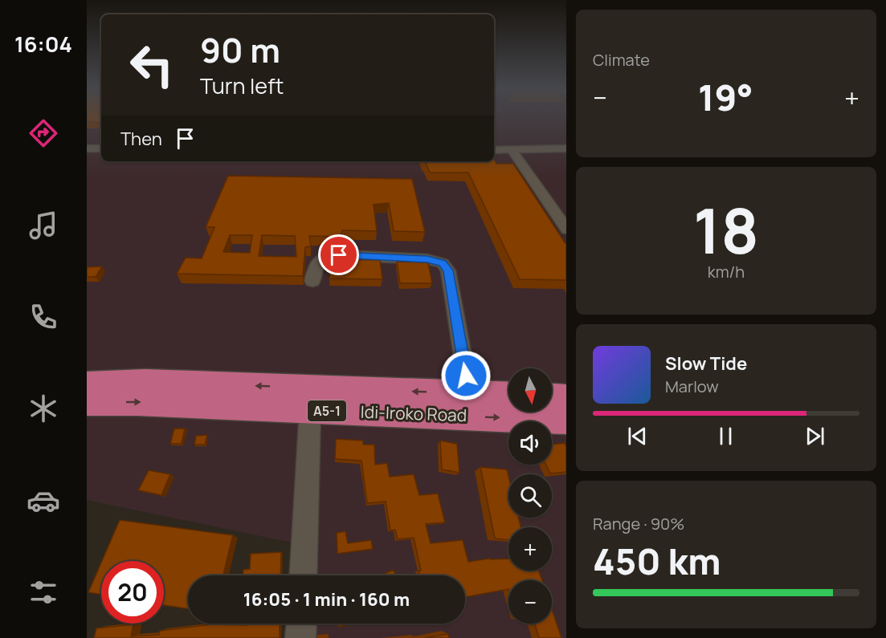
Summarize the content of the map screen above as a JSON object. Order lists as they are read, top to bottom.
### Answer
{
  "streets": {
    "highway": ["A5-1", "Idi-Iroko Road"]
  },
  "north": "bottom",
  "page": {
    "tabs": "16:04",
    "tile": [
      "Climate",
      ["18", "km/h"],
      ["Range · 90%", "450 km"]
    ],
    "turn": ["90 m", "Turn left"],
    "heat": ["−", "19°", "+"],
    "then": "Then",
    "song": ["Slow Tide", "Marlow"],
    "map_buttons": ["+", "−"],
    "limit": "20",
    "trip": "16:05 · 1 min · 160 m"
  }
}
